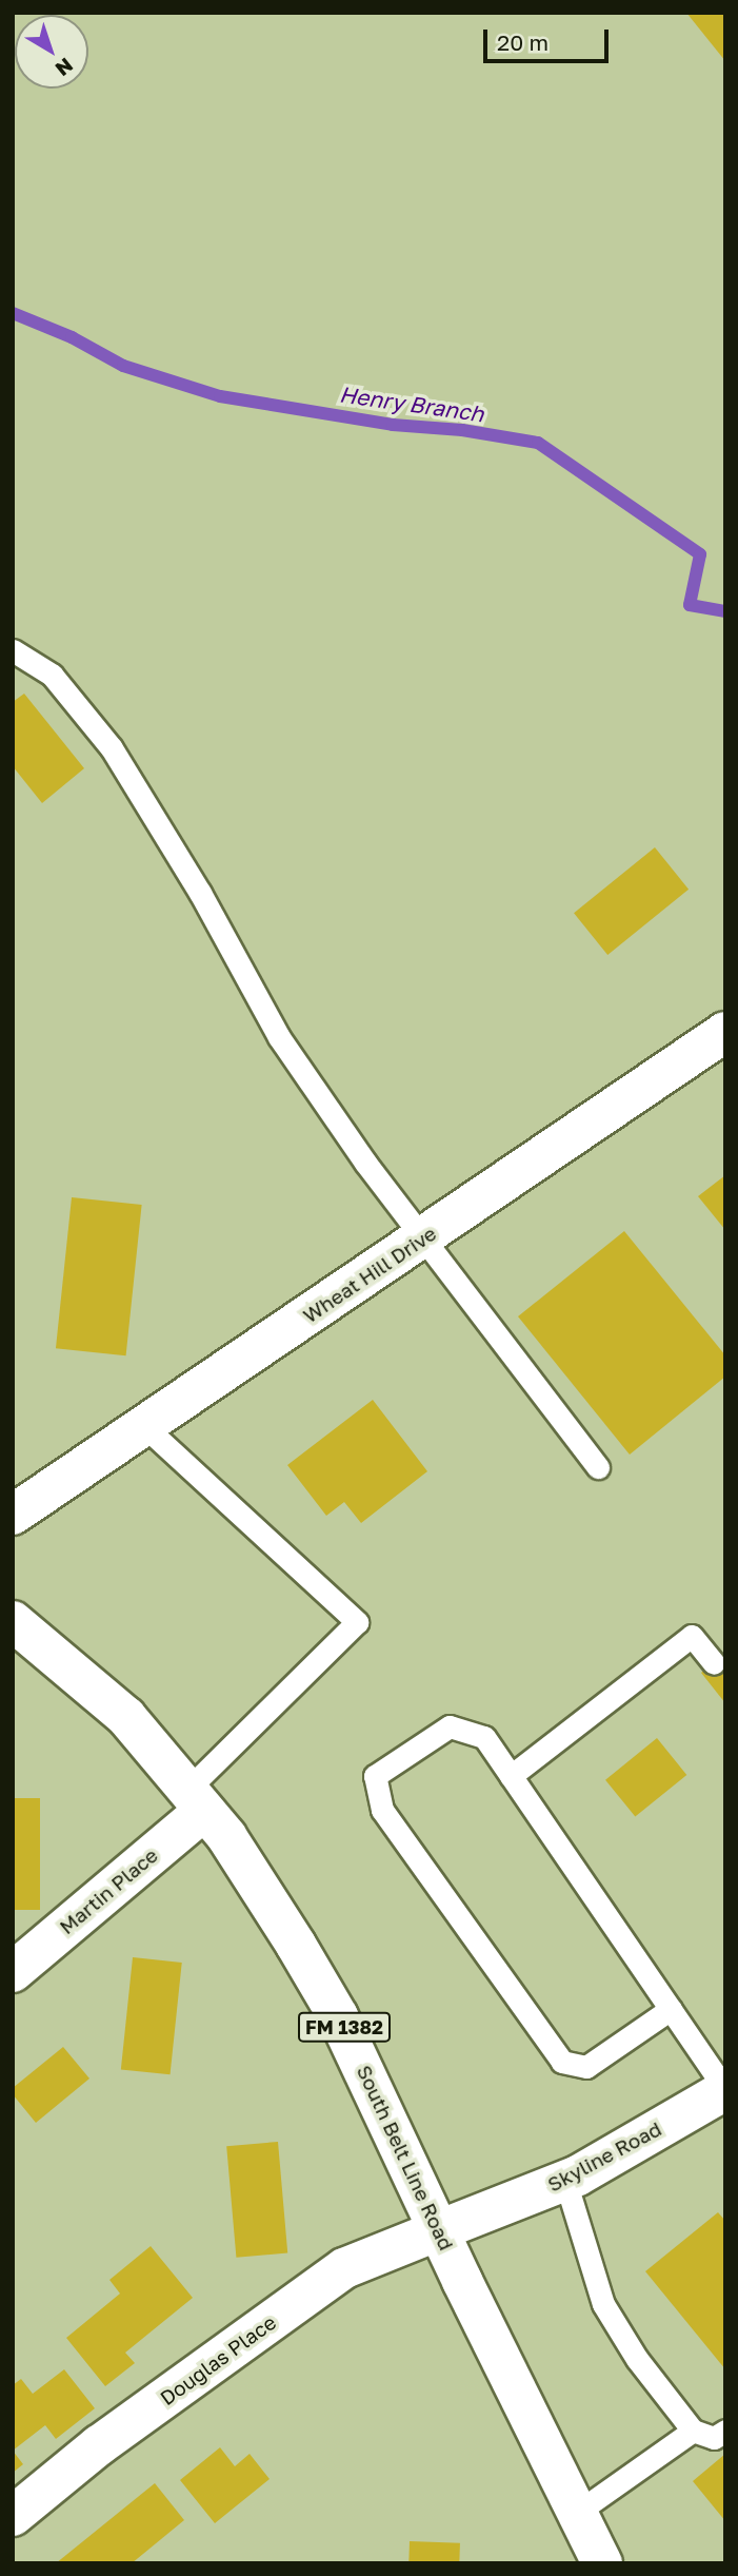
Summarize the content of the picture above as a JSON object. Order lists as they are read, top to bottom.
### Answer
{
  "streets": {
    "street": [
      "Wheat Hill Drive",
      "Martin Place",
      "FM 1382",
      "Skyline Road",
      "South Belt Line Road",
      "Douglas Place"
    ]
  },
  "crossings": [
    ["Martin Place", "South Belt Line Road"],
    ["Skyline Road", "South Belt Line Road"],
    ["Skyline Road", "Douglas Place"],
    ["South Belt Line Road", "Douglas Place"]
  ],
  "water": ["Henry Branch"],
  "scale_bar": "20 m",
  "north": "bottom right"
}
